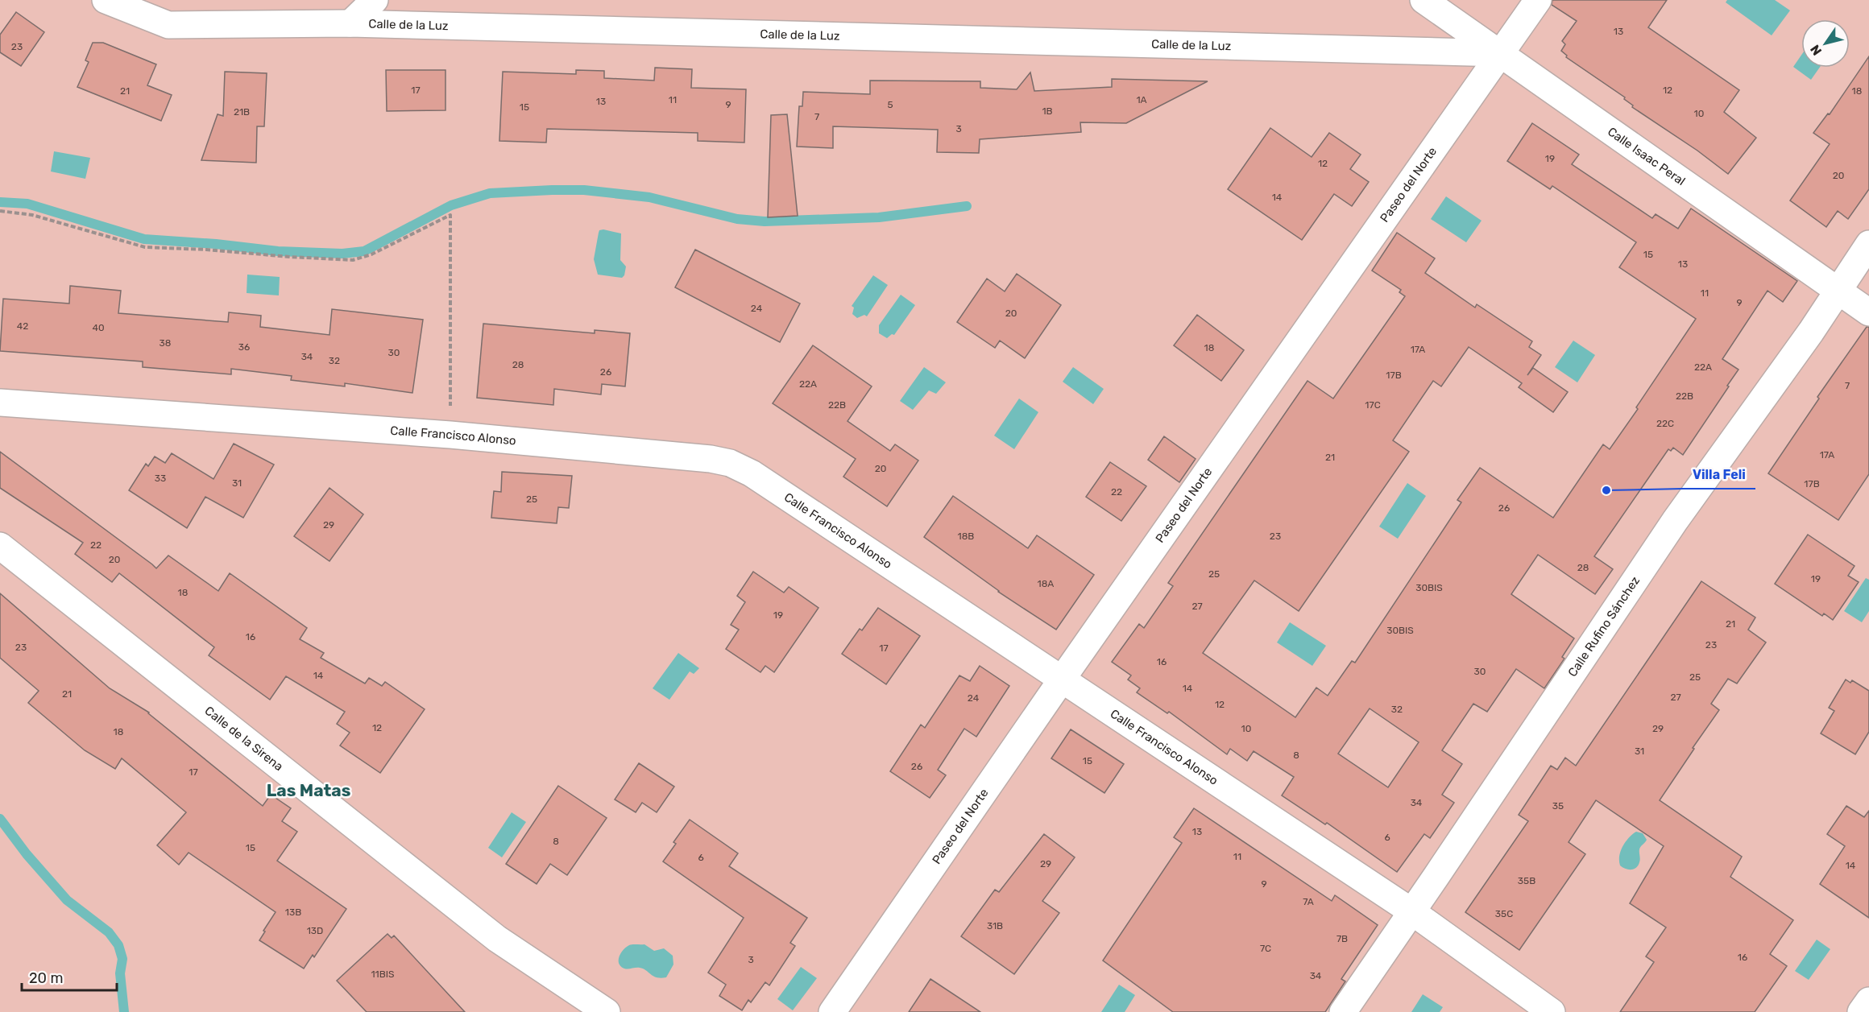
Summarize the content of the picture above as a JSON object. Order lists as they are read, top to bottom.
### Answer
{
  "streets": {
    "street": [
      "Calle de la Luz",
      "Calle Isaac Peral",
      "Paseo del Norte",
      "Calle Francisco Alonso",
      "Calle Rufino Sánchez",
      "Calle de la Sirena"
    ]
  },
  "crossings": [
    ["Calle de la Luz", "Calle Isaac Peral"],
    ["Calle de la Luz", "Paseo del Norte"],
    ["Calle Isaac Peral", "Paseo del Norte"],
    ["Calle Isaac Peral", "Calle Rufino Sánchez"],
    ["Paseo del Norte", "Calle Francisco Alonso"],
    ["Calle Francisco Alonso", "Calle Rufino Sánchez"]
  ],
  "districts": ["Las Matas"],
  "places": ["Villa Feli"],
  "house_numbers": [
    "13",
    "23",
    "17",
    "12",
    "21",
    "18",
    "11",
    "1A",
    "13",
    "9",
    "5",
    "15",
    "1B",
    "21B",
    "10",
    "7",
    "3",
    "19",
    "12",
    "20",
    "14",
    "15",
    "13",
    "11",
    "9",
    "24",
    "20",
    "42",
    "40",
    "38",
    "36",
    "18",
    "17A",
    "30",
    "34",
    "32",
    "28",
    "22A",
    "26",
    "17B",
    "22A",
    "7",
    "22B",
    "22B",
    "17C",
    "22C",
    "17A",
    "21",
    "20",
    "33",
    "31",
    "17B",
    "22",
    "25",
    "26",
    "29",
    "18B",
    "23",
    "22",
    "20",
    "28",
    "25",
    "19",
    "18A",
    "30BIS",
    "18",
    "27",
    "19",
    "21",
    "30BIS",
    "16",
    "23",
    "23",
    "17",
    "16",
    "30",
    "14",
    "25",
    "14",
    "21",
    "27",
    "24",
    "12",
    "32",
    "12",
    "10",
    "29",
    "18",
    "31",
    "8",
    "15",
    "26",
    "17",
    "34",
    "35",
    "13",
    "6",
    "8",
    "15",
    "11",
    "6",
    "29",
    "14",
    "35B",
    "9",
    "7A",
    "13B",
    "35C",
    "31B",
    "13D",
    "7B",
    "7C",
    "16",
    "3",
    "11BIS",
    "34"
  ],
  "scale_bar": "20 m",
  "north": "bottom left"
}
